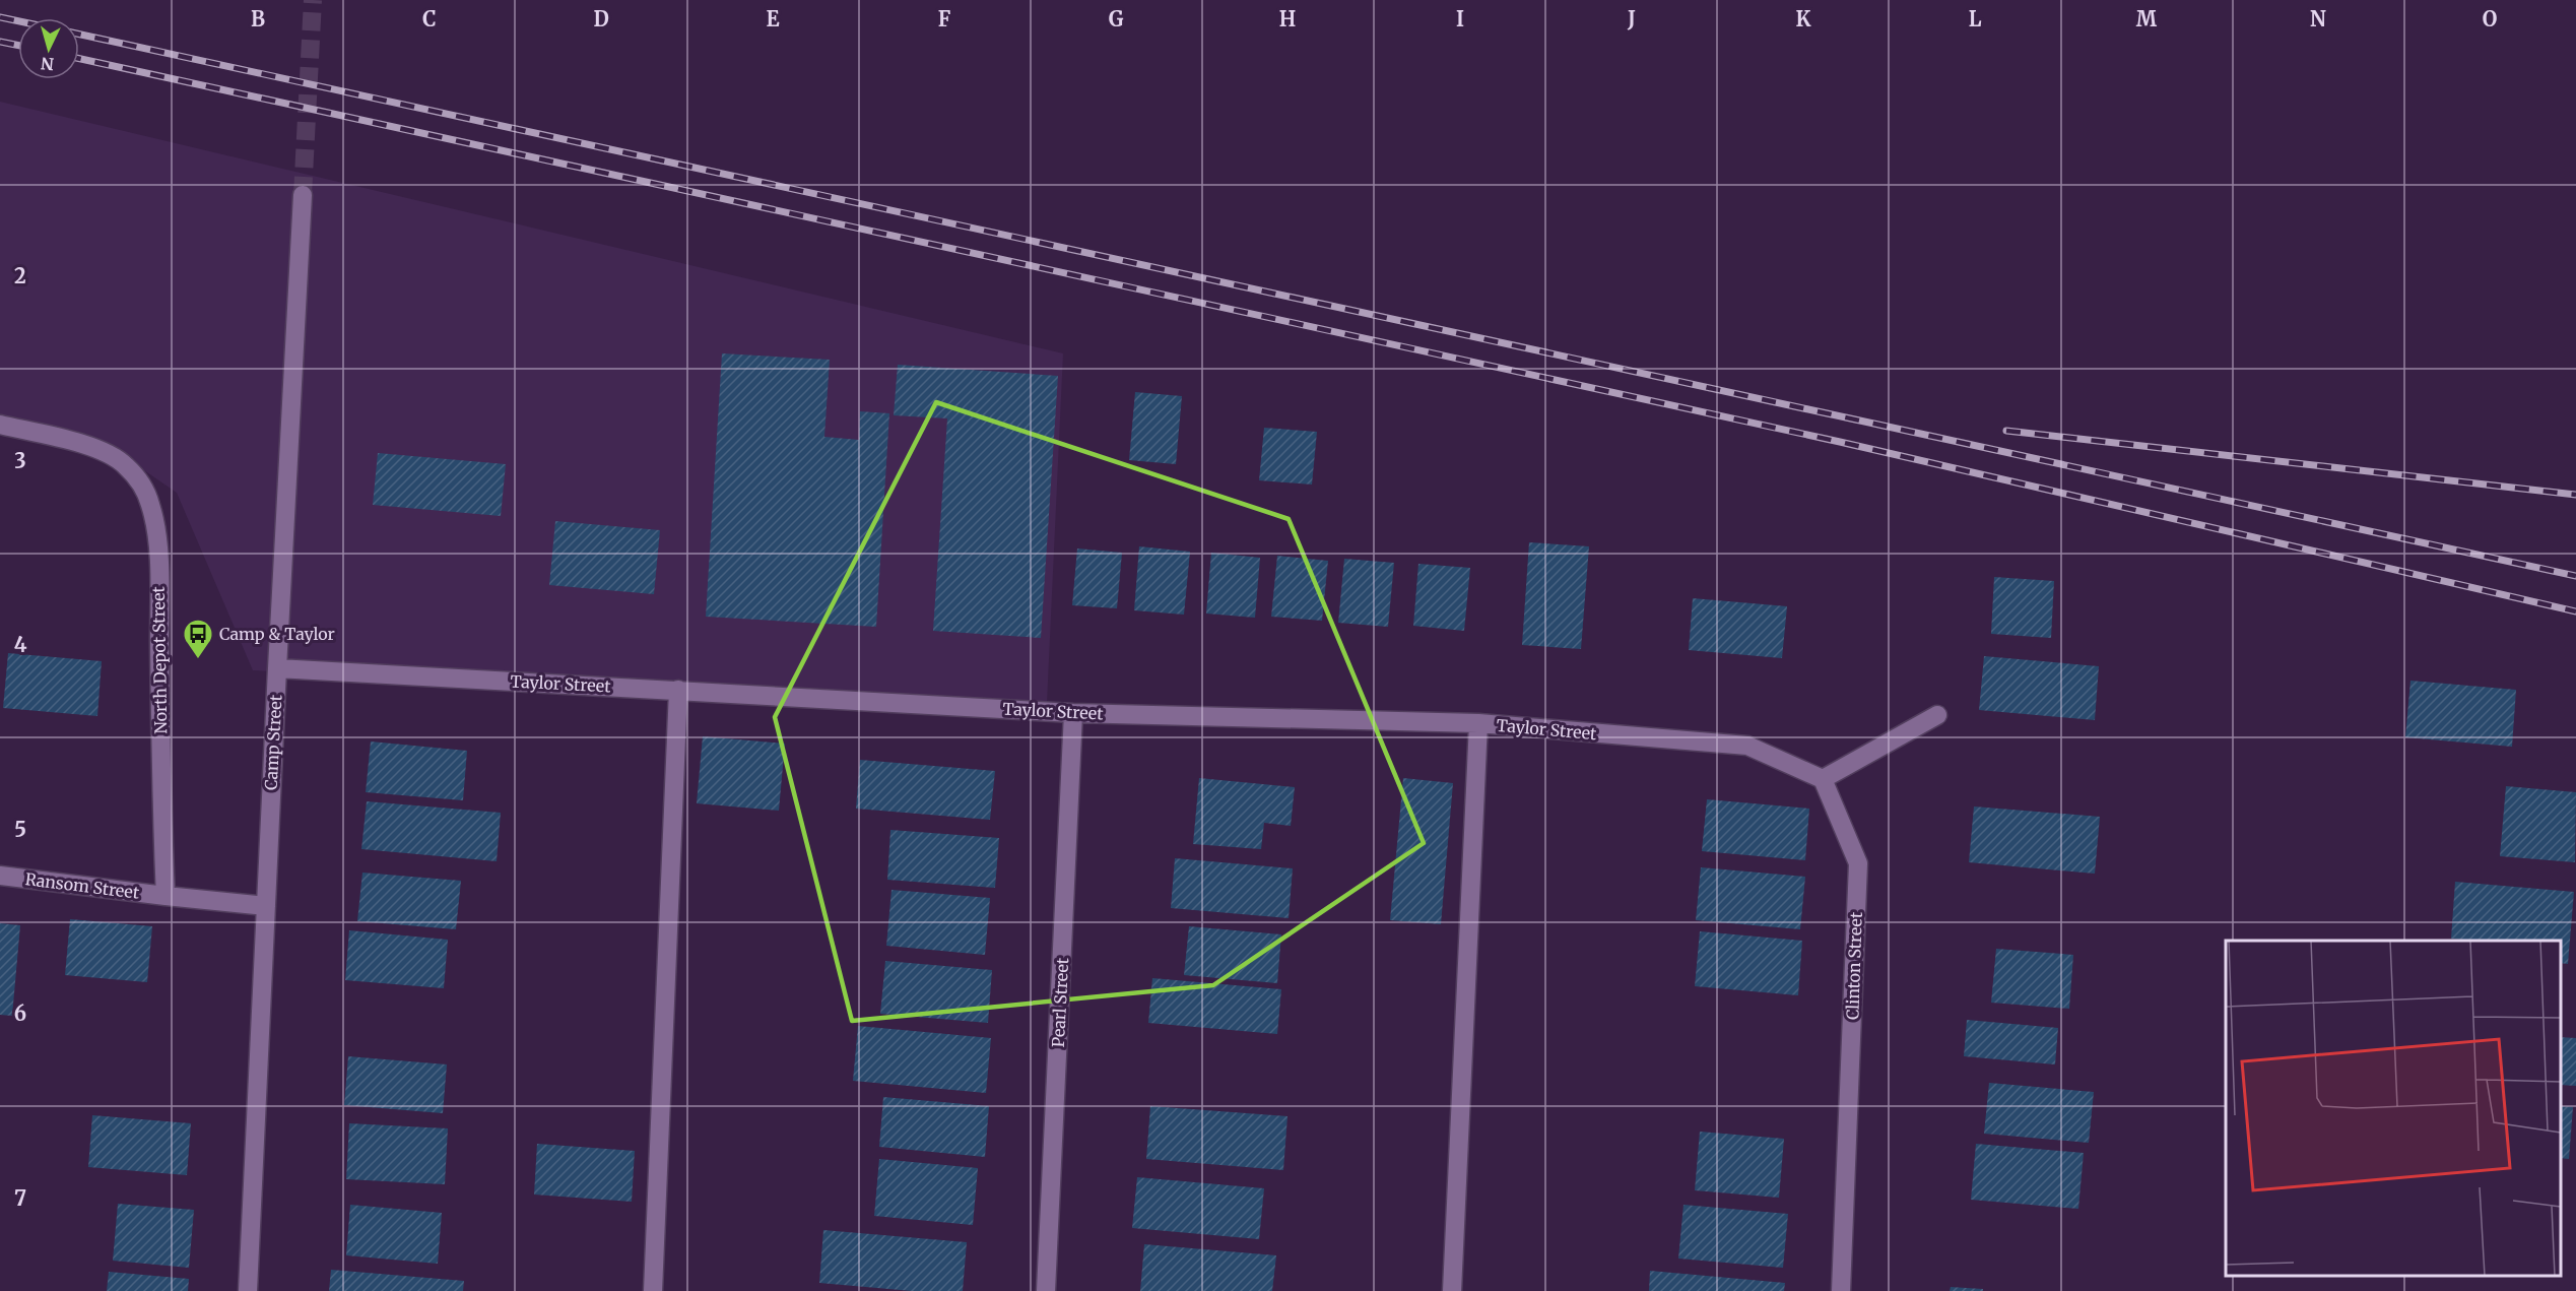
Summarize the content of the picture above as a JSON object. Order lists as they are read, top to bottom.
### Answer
{
  "streets": {
    "street": [
      "North Depot Street",
      "Taylor Street",
      "Camp Street",
      "Ransom Street",
      "Clinton Street",
      "Pearl Street"
    ]
  },
  "crossings": [
    ["North Depot Street", "Ransom Street"],
    ["Taylor Street", "Camp Street"],
    ["Taylor Street", "Clinton Street"],
    ["Taylor Street", "Pearl Street"]
  ],
  "places": {
    "bus stop": ["Camp & Taylor"]
  },
  "north": "bottom",
  "grid": {
    "columns": [
      "B",
      "C",
      "D",
      "E",
      "F",
      "G",
      "H",
      "I",
      "J",
      "K",
      "L",
      "M",
      "N",
      "O"
    ],
    "rows": [
      "2",
      "3",
      "4",
      "5",
      "6",
      "7"
    ]
  }
}
